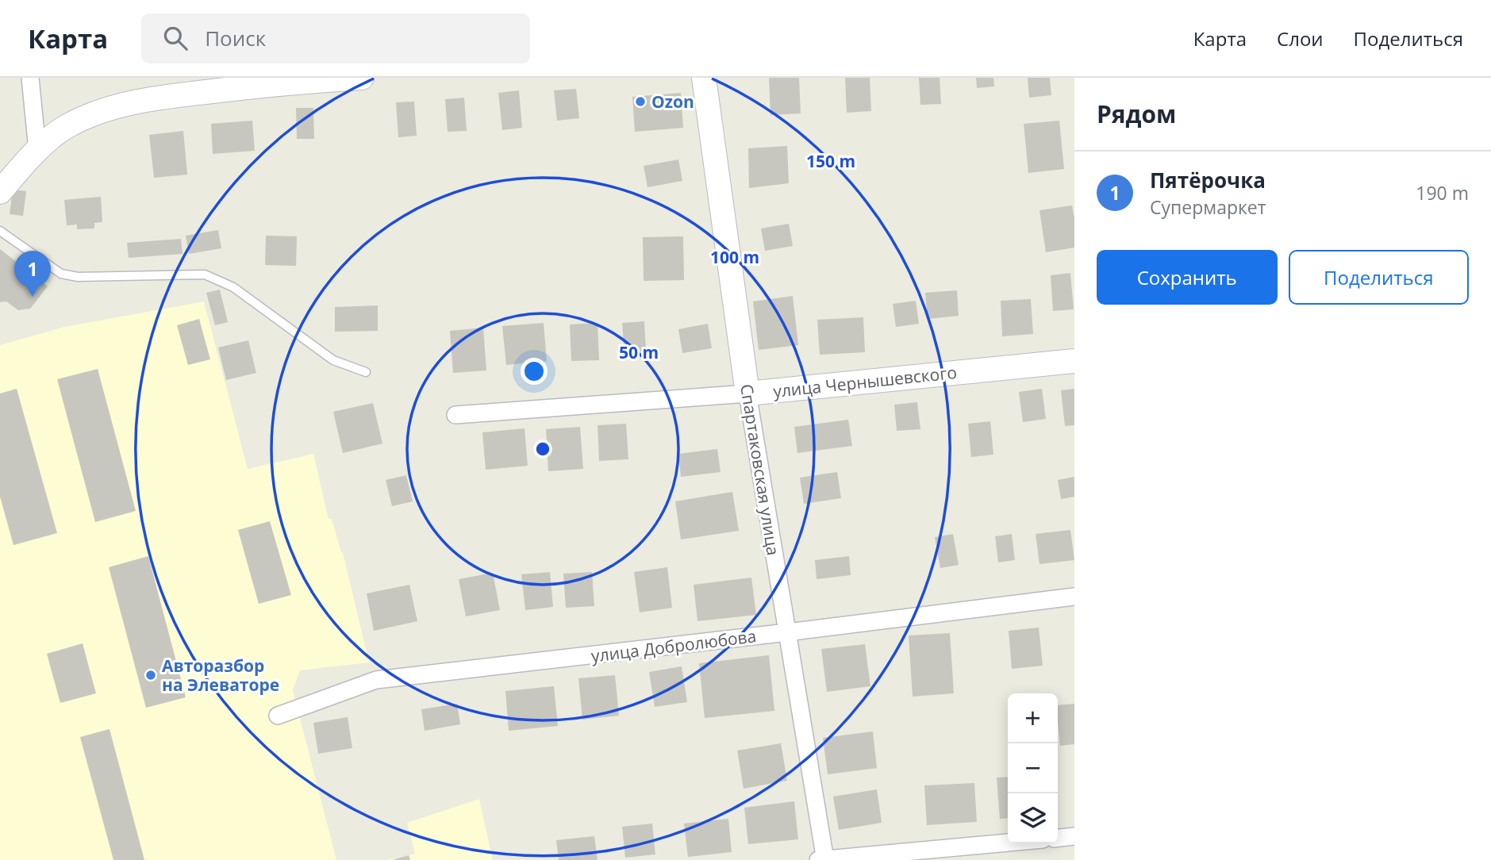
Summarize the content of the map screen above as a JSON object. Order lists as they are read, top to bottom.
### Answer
{
  "streets": {
    "street": ["улица Чернышевского", "Спартаковская улица", "улица Добролюбова"]
  },
  "crossings": [
    ["улица Чернышевского", "Спартаковская улица"],
    ["Спартаковская улица", "улица Добролюбова"]
  ],
  "places": ["Ozon", "Авторазбор на Элеваторе"],
  "page": {
    "header": "Карта",
    "search": "Поиск",
    "nav": ["Карта", "Слои", "Поделиться"],
    "heading": "Рядом",
    "list": [
      {
        "mark": "1",
        "name": "Пятёрочка",
        "note": "Супермаркет",
        "value": "190 m"
      }
    ],
    "buttons": ["Сохранить", "Поделиться"],
    "pins": "1",
    "map_buttons": ["+", "−"]
  },
  "rings": ["150 m", "100 m", "50 m"]
}
